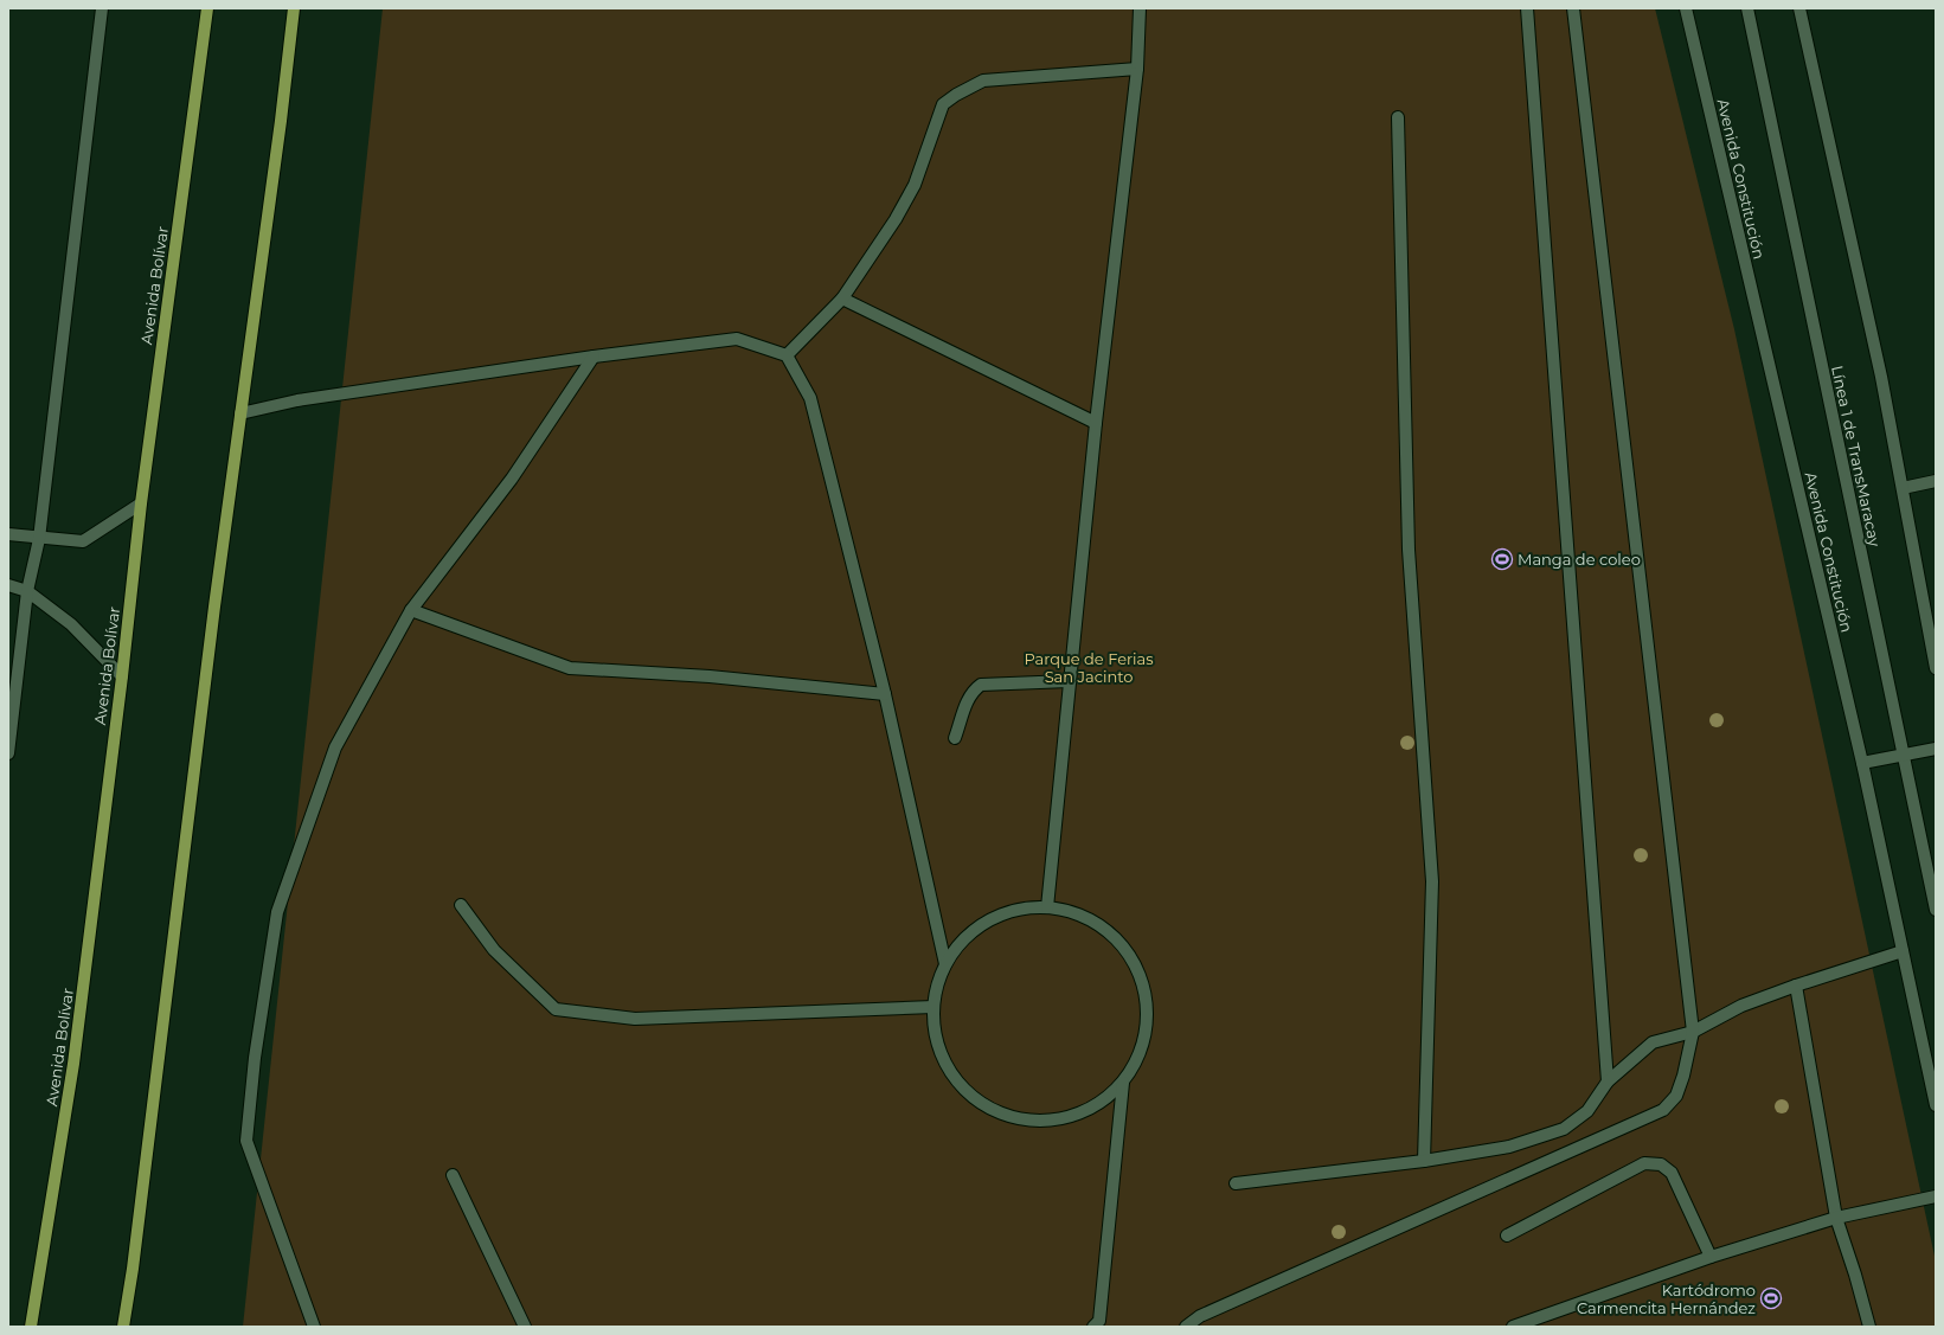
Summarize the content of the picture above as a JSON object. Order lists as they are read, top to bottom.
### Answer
{
  "streets": {
    "main road": ["Avenida Bolívar"],
    "street": ["Avenida Constitución", "Línea 1 de TransMaracay"]
  },
  "parks": ["Parque de Ferias San Jacinto"],
  "places": {
    "sports": ["Manga de coleo", "Kartódromo Carmencita Hernández"]
  }
}
